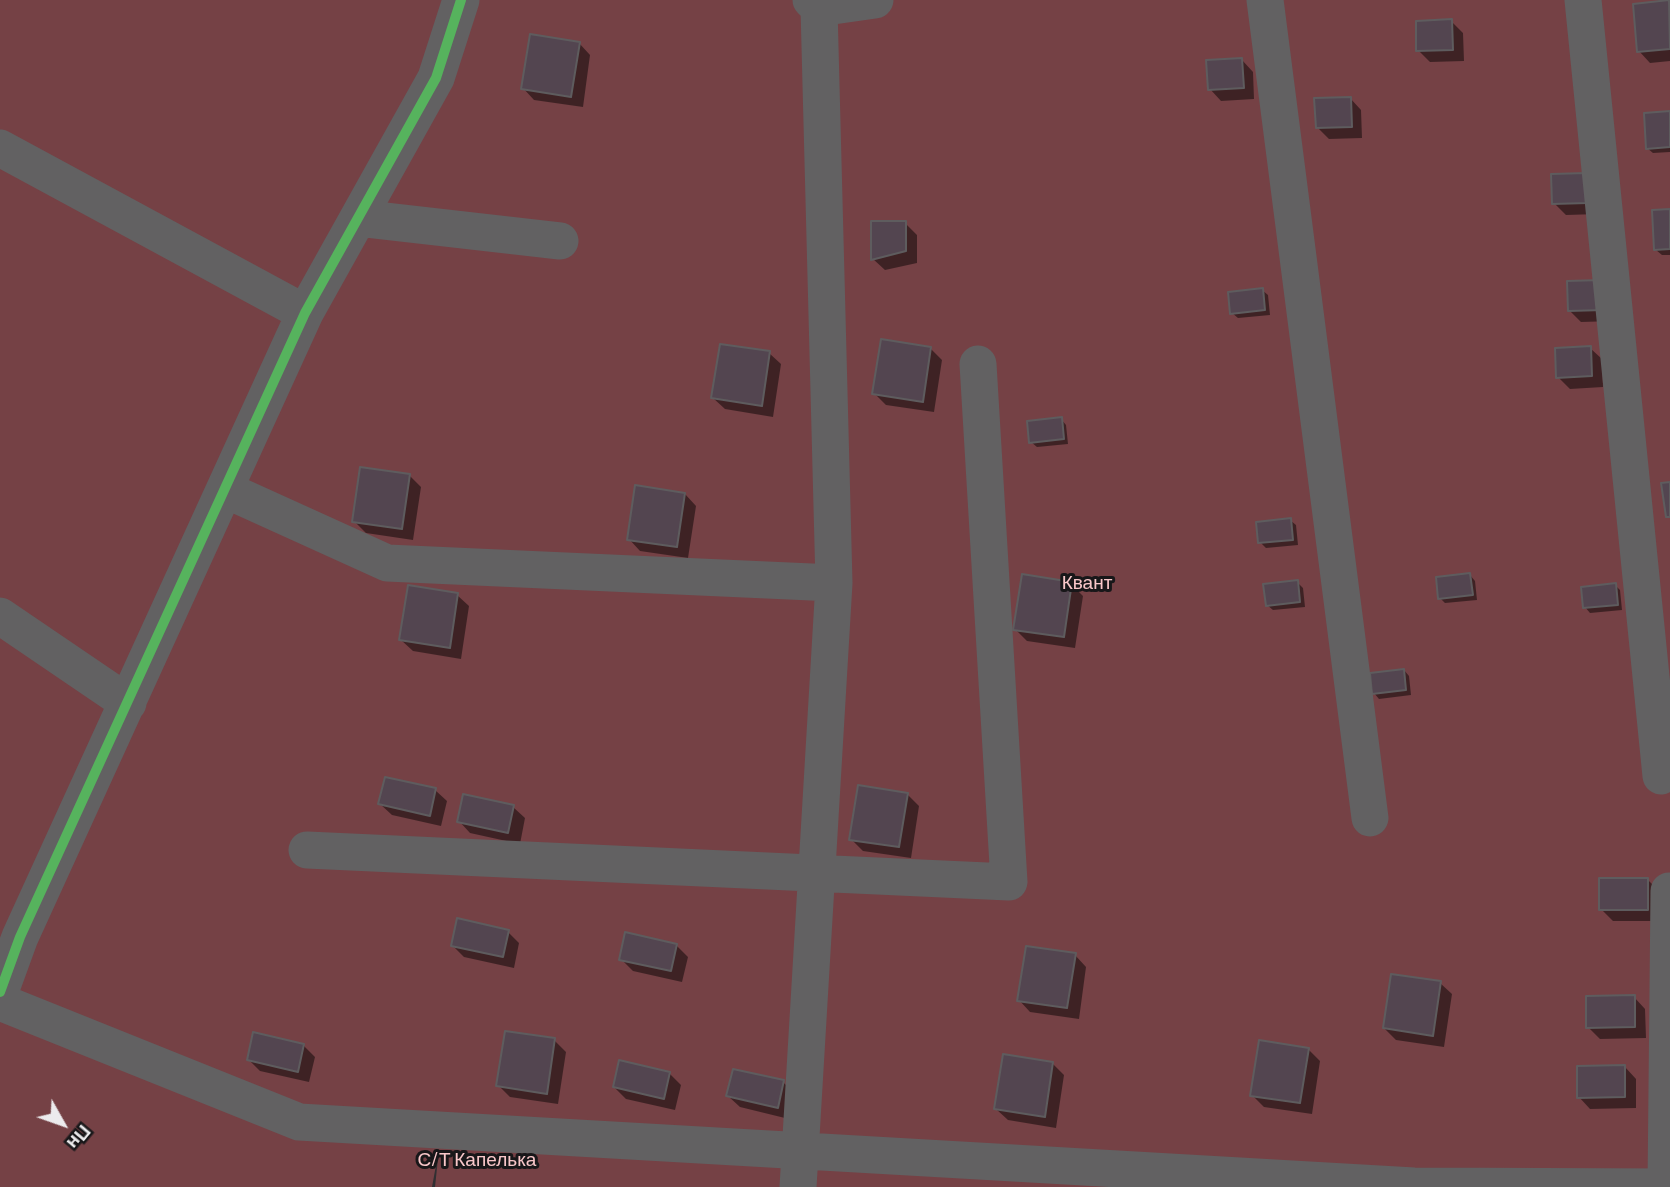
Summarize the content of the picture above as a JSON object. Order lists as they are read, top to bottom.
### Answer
{
  "parks": ["Квант", "С/Т Капелька"],
  "north": "bottom right"
}
